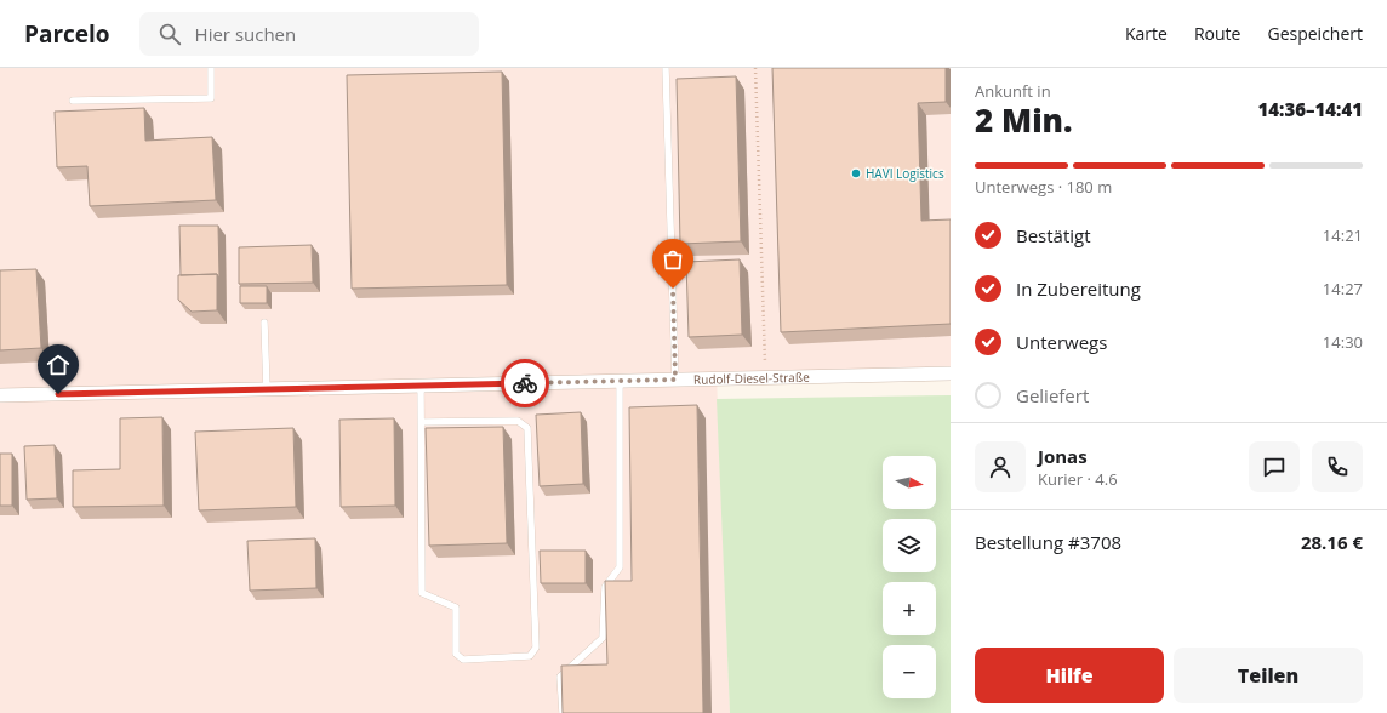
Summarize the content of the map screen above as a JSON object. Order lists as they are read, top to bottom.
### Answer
{
  "streets": {
    "street": ["Rudolf-Diesel-Straße"]
  },
  "places": ["HAVI Logistics"],
  "north": "right",
  "page": {
    "header": "Parcelo",
    "search": "Hier suchen",
    "nav": ["Karte", "Route", "Gespeichert"],
    "heading": ["2 Min.", "Ankunft in", "14:36–14:41"],
    "panel": [
      "Jonas",
      "Kurier · 4.6",
      "Bestellung #3708",
      "28.16 €"
    ],
    "bar": "Unterwegs · 180 m",
    "list": [
      ["Bestätigt", "14:21"],
      ["In Zubereitung", "14:27"],
      ["Unterwegs", "14:30"],
      "Geliefert"
    ],
    "map_buttons": ["+", "−"],
    "buttons": ["Hilfe", "Teilen"]
  }
}
